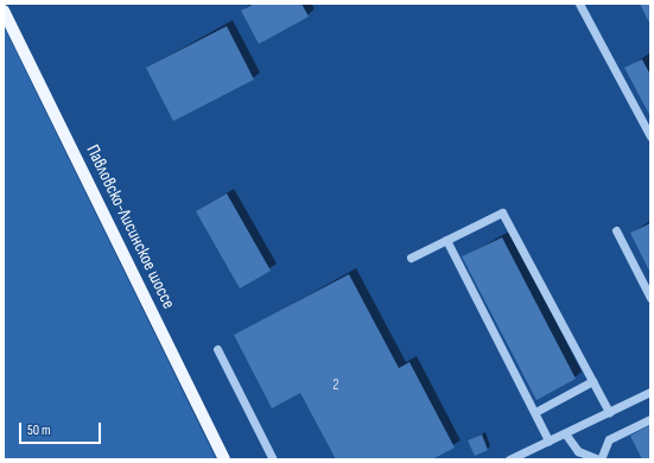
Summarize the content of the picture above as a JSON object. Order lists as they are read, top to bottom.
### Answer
{
  "streets": {
    "main road": ["Павловско-Лисинское шоссе"]
  },
  "house_numbers": ["2"],
  "scale_bar": "50 m"
}
